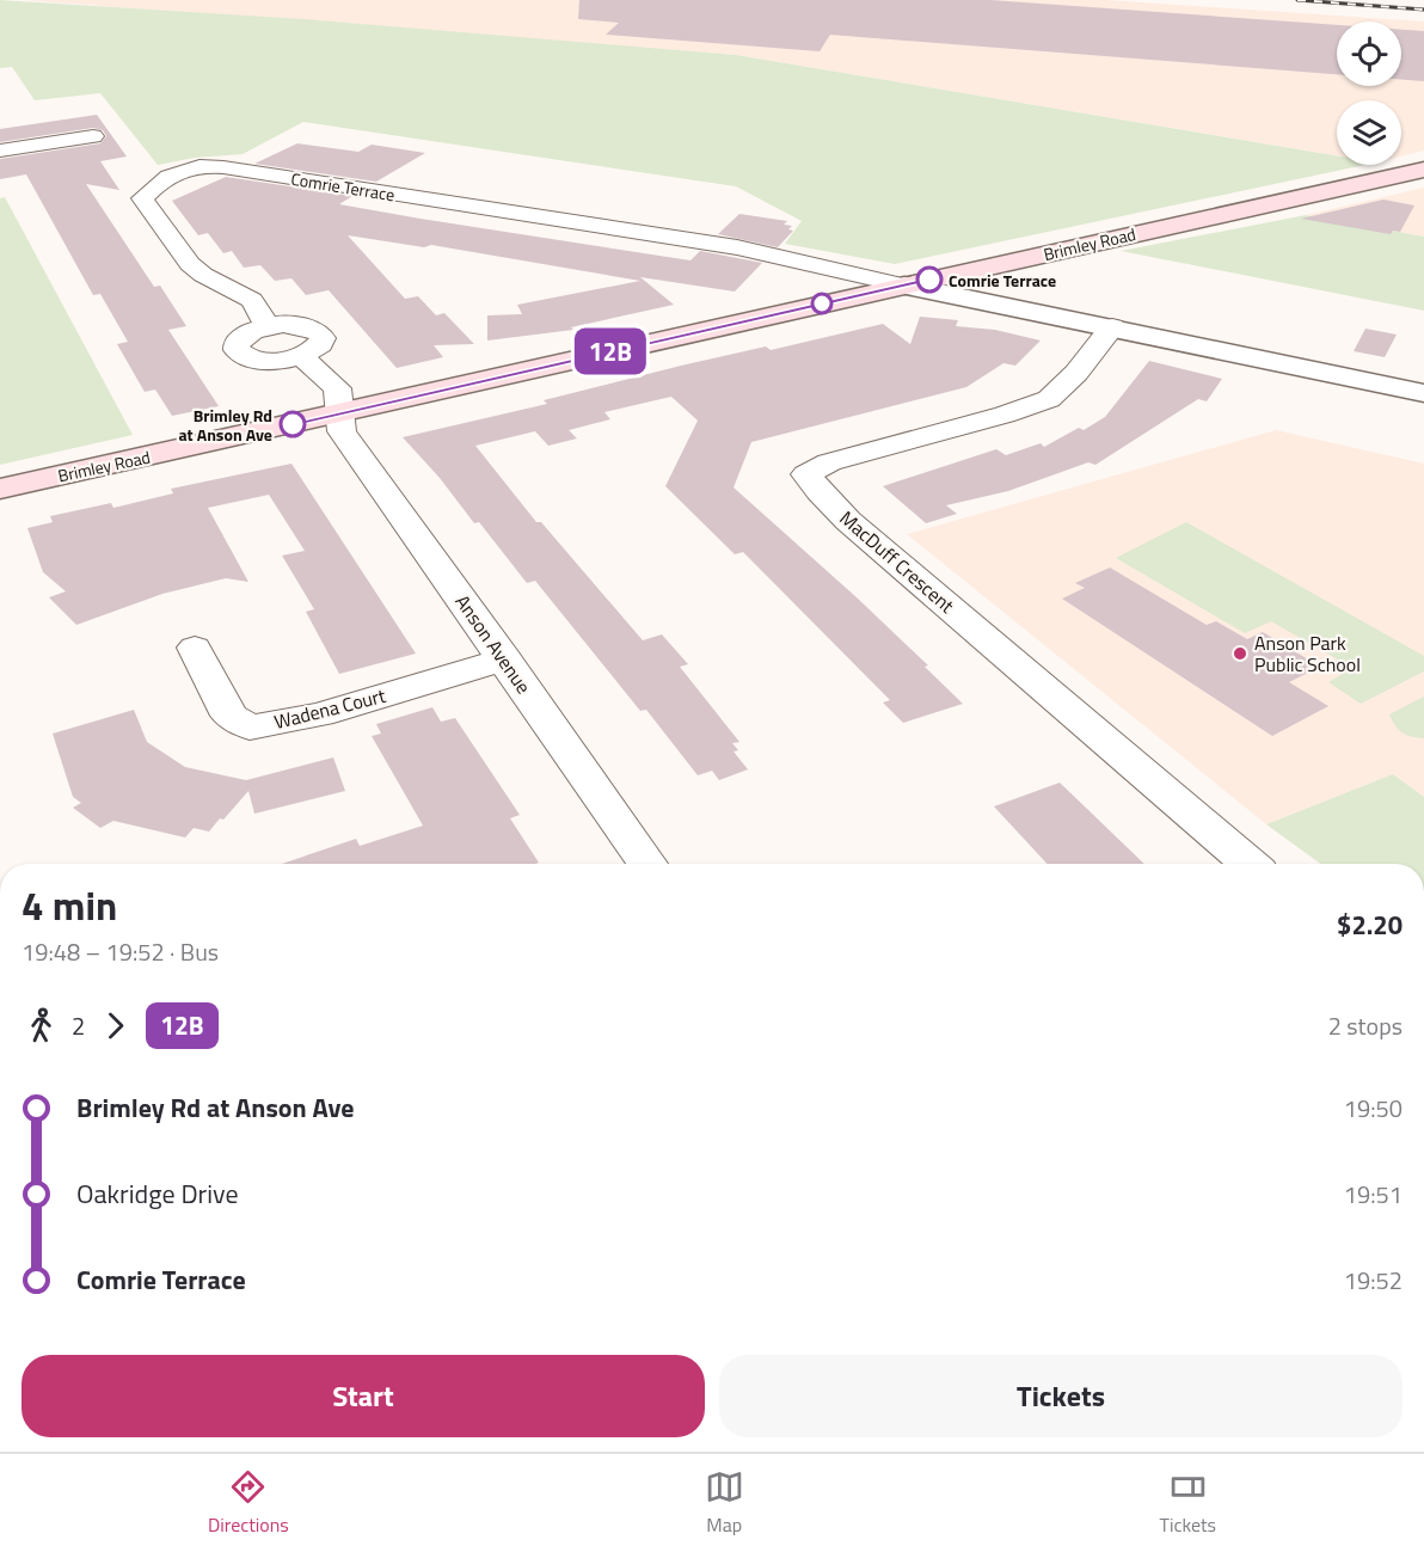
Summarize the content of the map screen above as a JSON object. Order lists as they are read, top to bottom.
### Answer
{
  "streets": {
    "main road": ["Brimley Road"],
    "street": [
      "Comrie Terrace",
      "MacDuff Crescent",
      "Anson Avenue",
      "Wadena Court"
    ]
  },
  "crossings": [
    ["Comrie Terrace", "Brimley Road"],
    ["Brimley Road", "Anson Avenue"],
    ["Anson Avenue", "Wadena Court"]
  ],
  "places": ["Comrie Terrace", "Brimley Rd at Anson Ave", "Anson Park Public School"],
  "lines": ["bus line 12B"],
  "page": {
    "on_map": "12B",
    "heading": ["4 min", "19:48 – 19:52 · Bus", "$2.20"],
    "legs": ["2", "12B", "2 stops"],
    "list": [
      {
        "name": "Brimley Rd at Anson Ave",
        "value": "19:50"
      },
      {
        "name": "Oakridge Drive",
        "value": "19:51"
      },
      {
        "name": "Comrie Terrace",
        "value": "19:52"
      }
    ],
    "buttons": ["Start", "Tickets"],
    "tabs": ["Directions", "Map", "Tickets"]
  }
}
